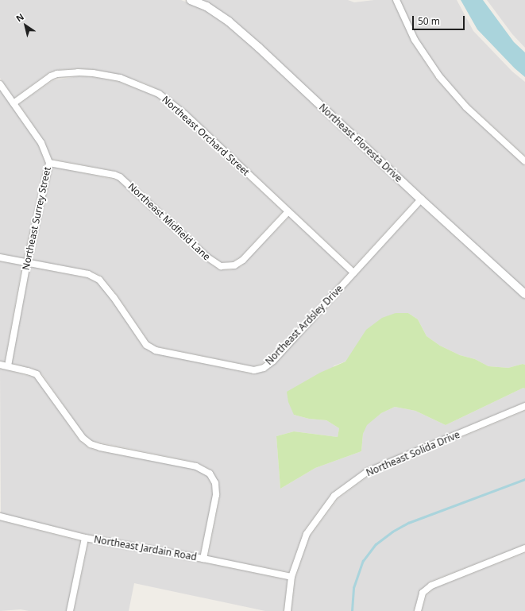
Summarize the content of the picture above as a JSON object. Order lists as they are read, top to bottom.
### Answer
{
  "streets": {
    "street": [
      "Northeast Orchard Street",
      "Northeast Floresta Drive",
      "Northeast Surrey Street",
      "Northeast Midfield Lane",
      "Northeast Ardsley Drive",
      "Northeast Solida Drive",
      "Northeast Jardain Road"
    ]
  },
  "crossings": [
    ["Northeast Orchard Street", "Northeast Surrey Street"],
    ["Northeast Orchard Street", "Northeast Midfield Lane"],
    ["Northeast Orchard Street", "Northeast Ardsley Drive"],
    ["Northeast Floresta Drive", "Northeast Ardsley Drive"],
    ["Northeast Surrey Street", "Northeast Midfield Lane"],
    ["Northeast Surrey Street", "Northeast Ardsley Drive"],
    ["Northeast Solida Drive", "Northeast Jardain Road"]
  ],
  "scale_bar": "50 m",
  "north": "top left"
}
